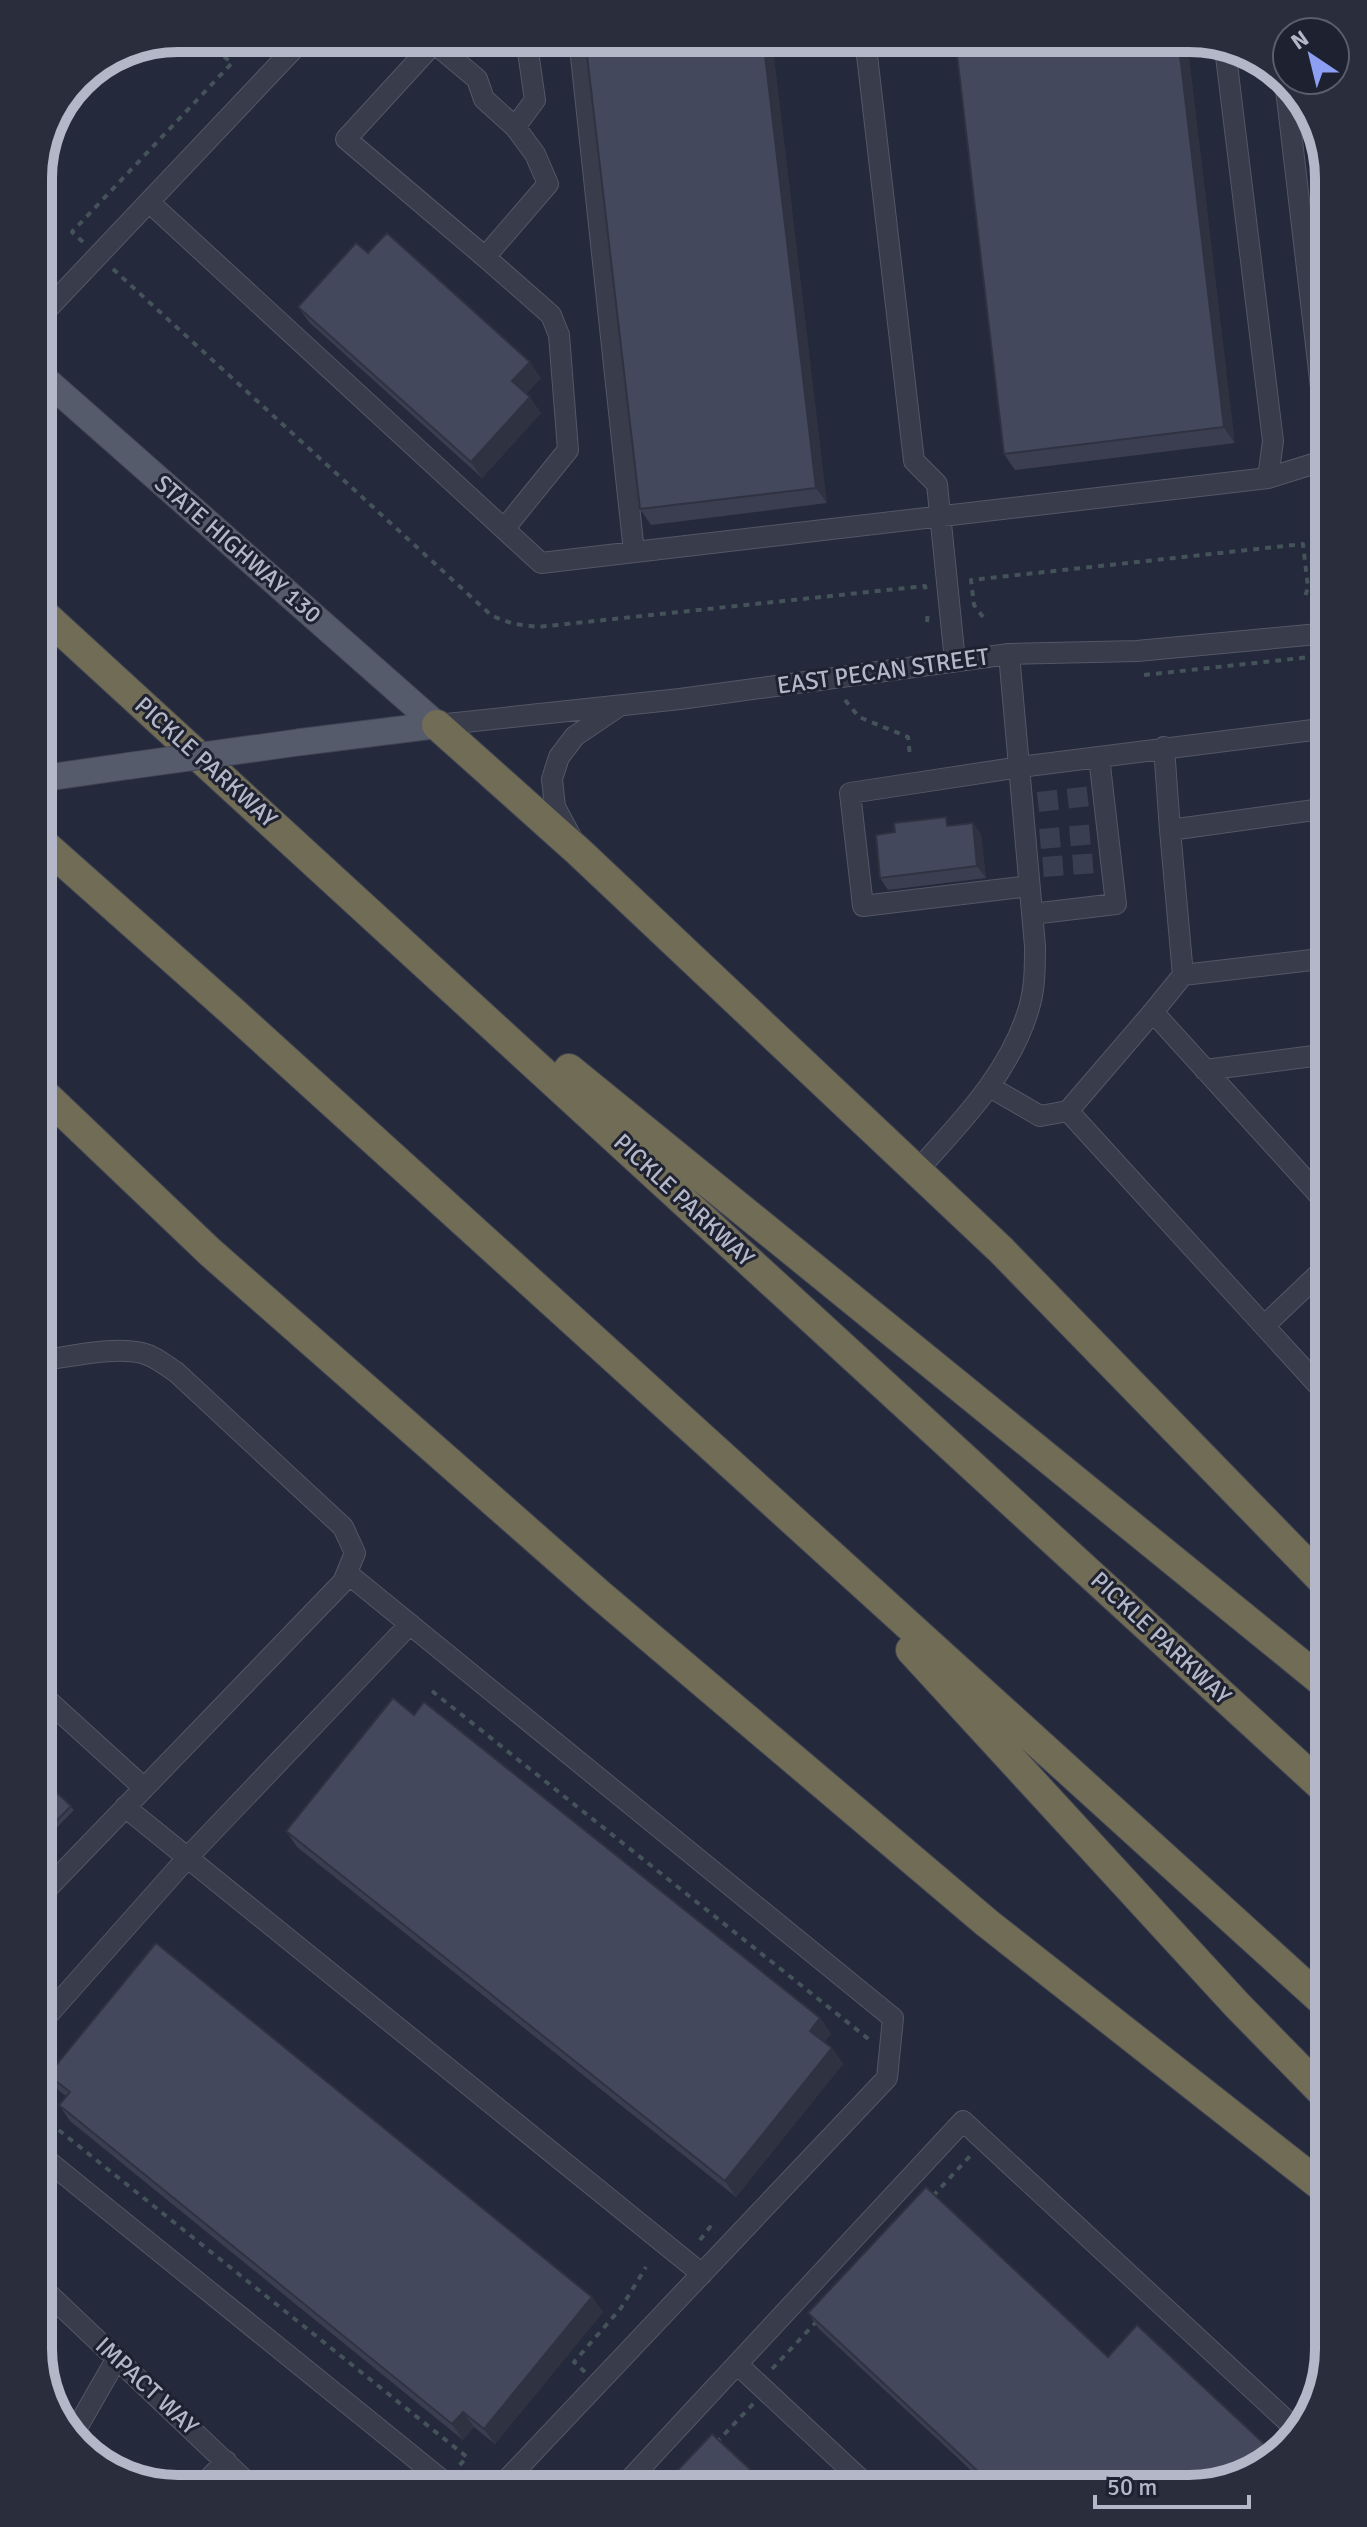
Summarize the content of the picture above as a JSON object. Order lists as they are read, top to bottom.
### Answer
{
  "streets": {
    "highway": ["PICKLE PARKWAY"],
    "main road": ["STATE HIGHWAY 130"],
    "street": ["EAST PECAN STREET", "IMPACT WAY"]
  },
  "crossings": [
    ["STATE HIGHWAY 130", "EAST PECAN STREET"]
  ],
  "scale_bar": "50 m",
  "north": "top left"
}
